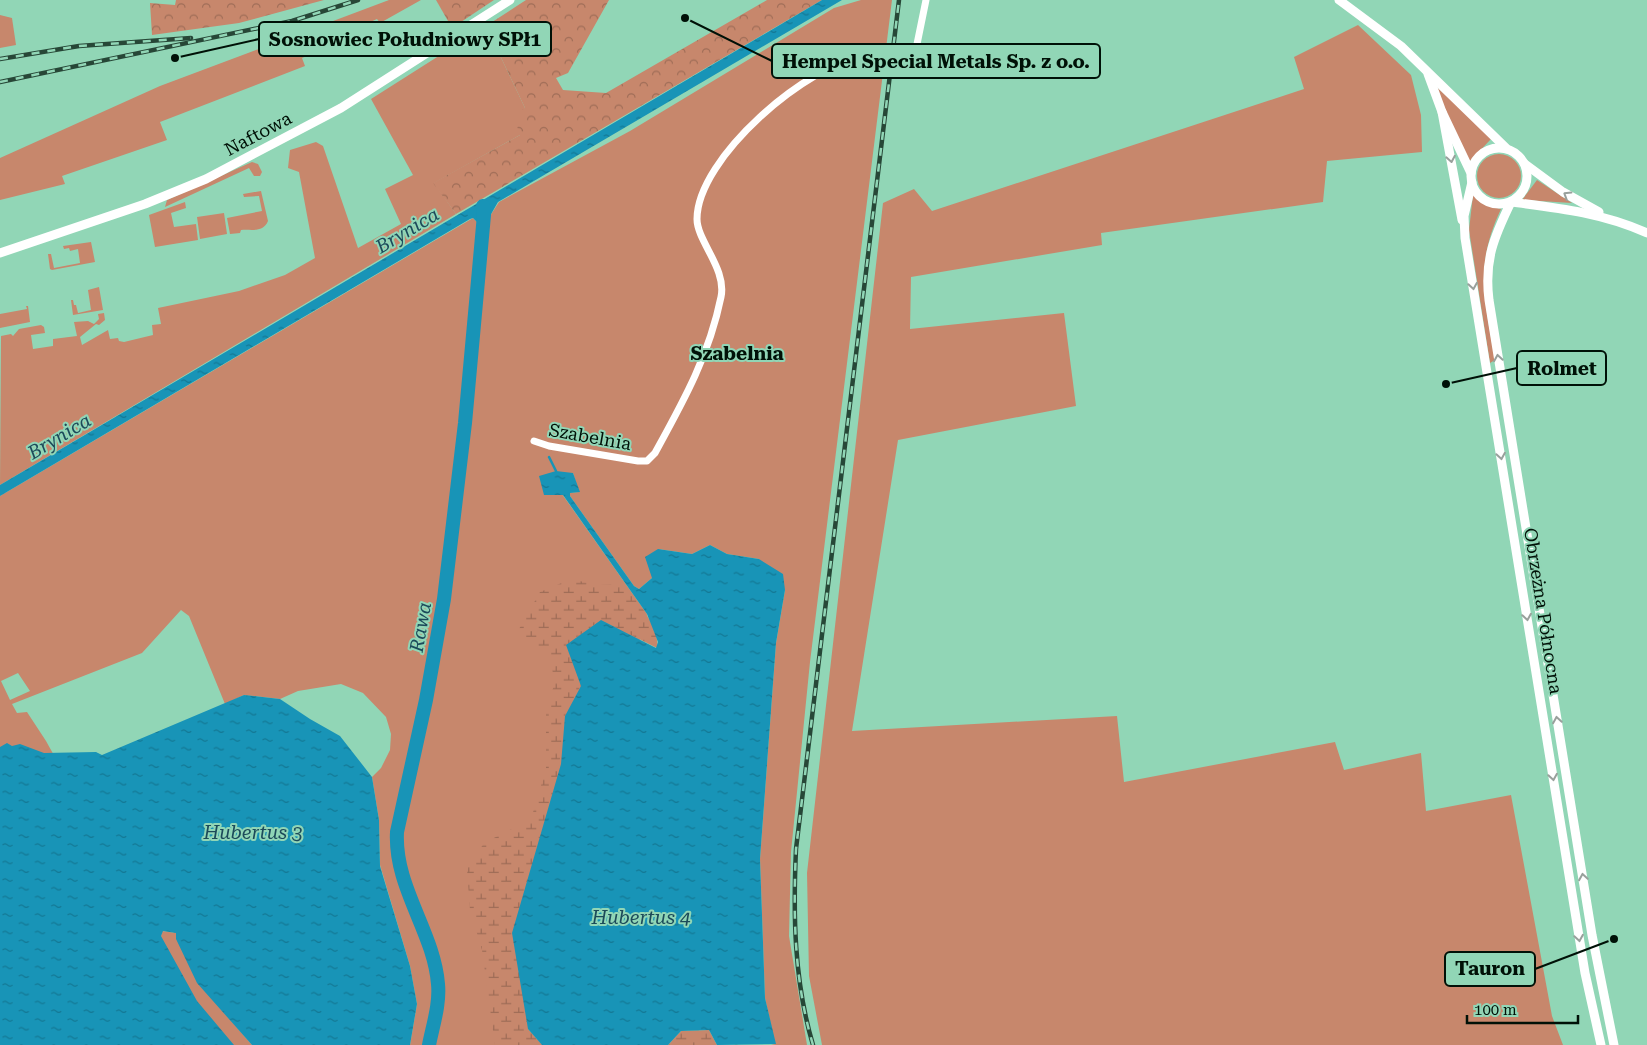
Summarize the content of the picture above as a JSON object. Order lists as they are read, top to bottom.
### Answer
{
  "streets": {
    "street": ["Naftowa", "Szabelnia", "Obrzeżna Północna"]
  },
  "districts": ["Szabelnia"],
  "water": [
    "Brynica",
    "Rawa",
    "Hubertus 3",
    "Hubertus 4"
  ],
  "places": [
    "Hempel Special Metals Sp. z o.o.",
    "Sosnowiec Południowy SPł1",
    "Rolmet",
    "Tauron"
  ],
  "scale_bar": "100 m"
}
